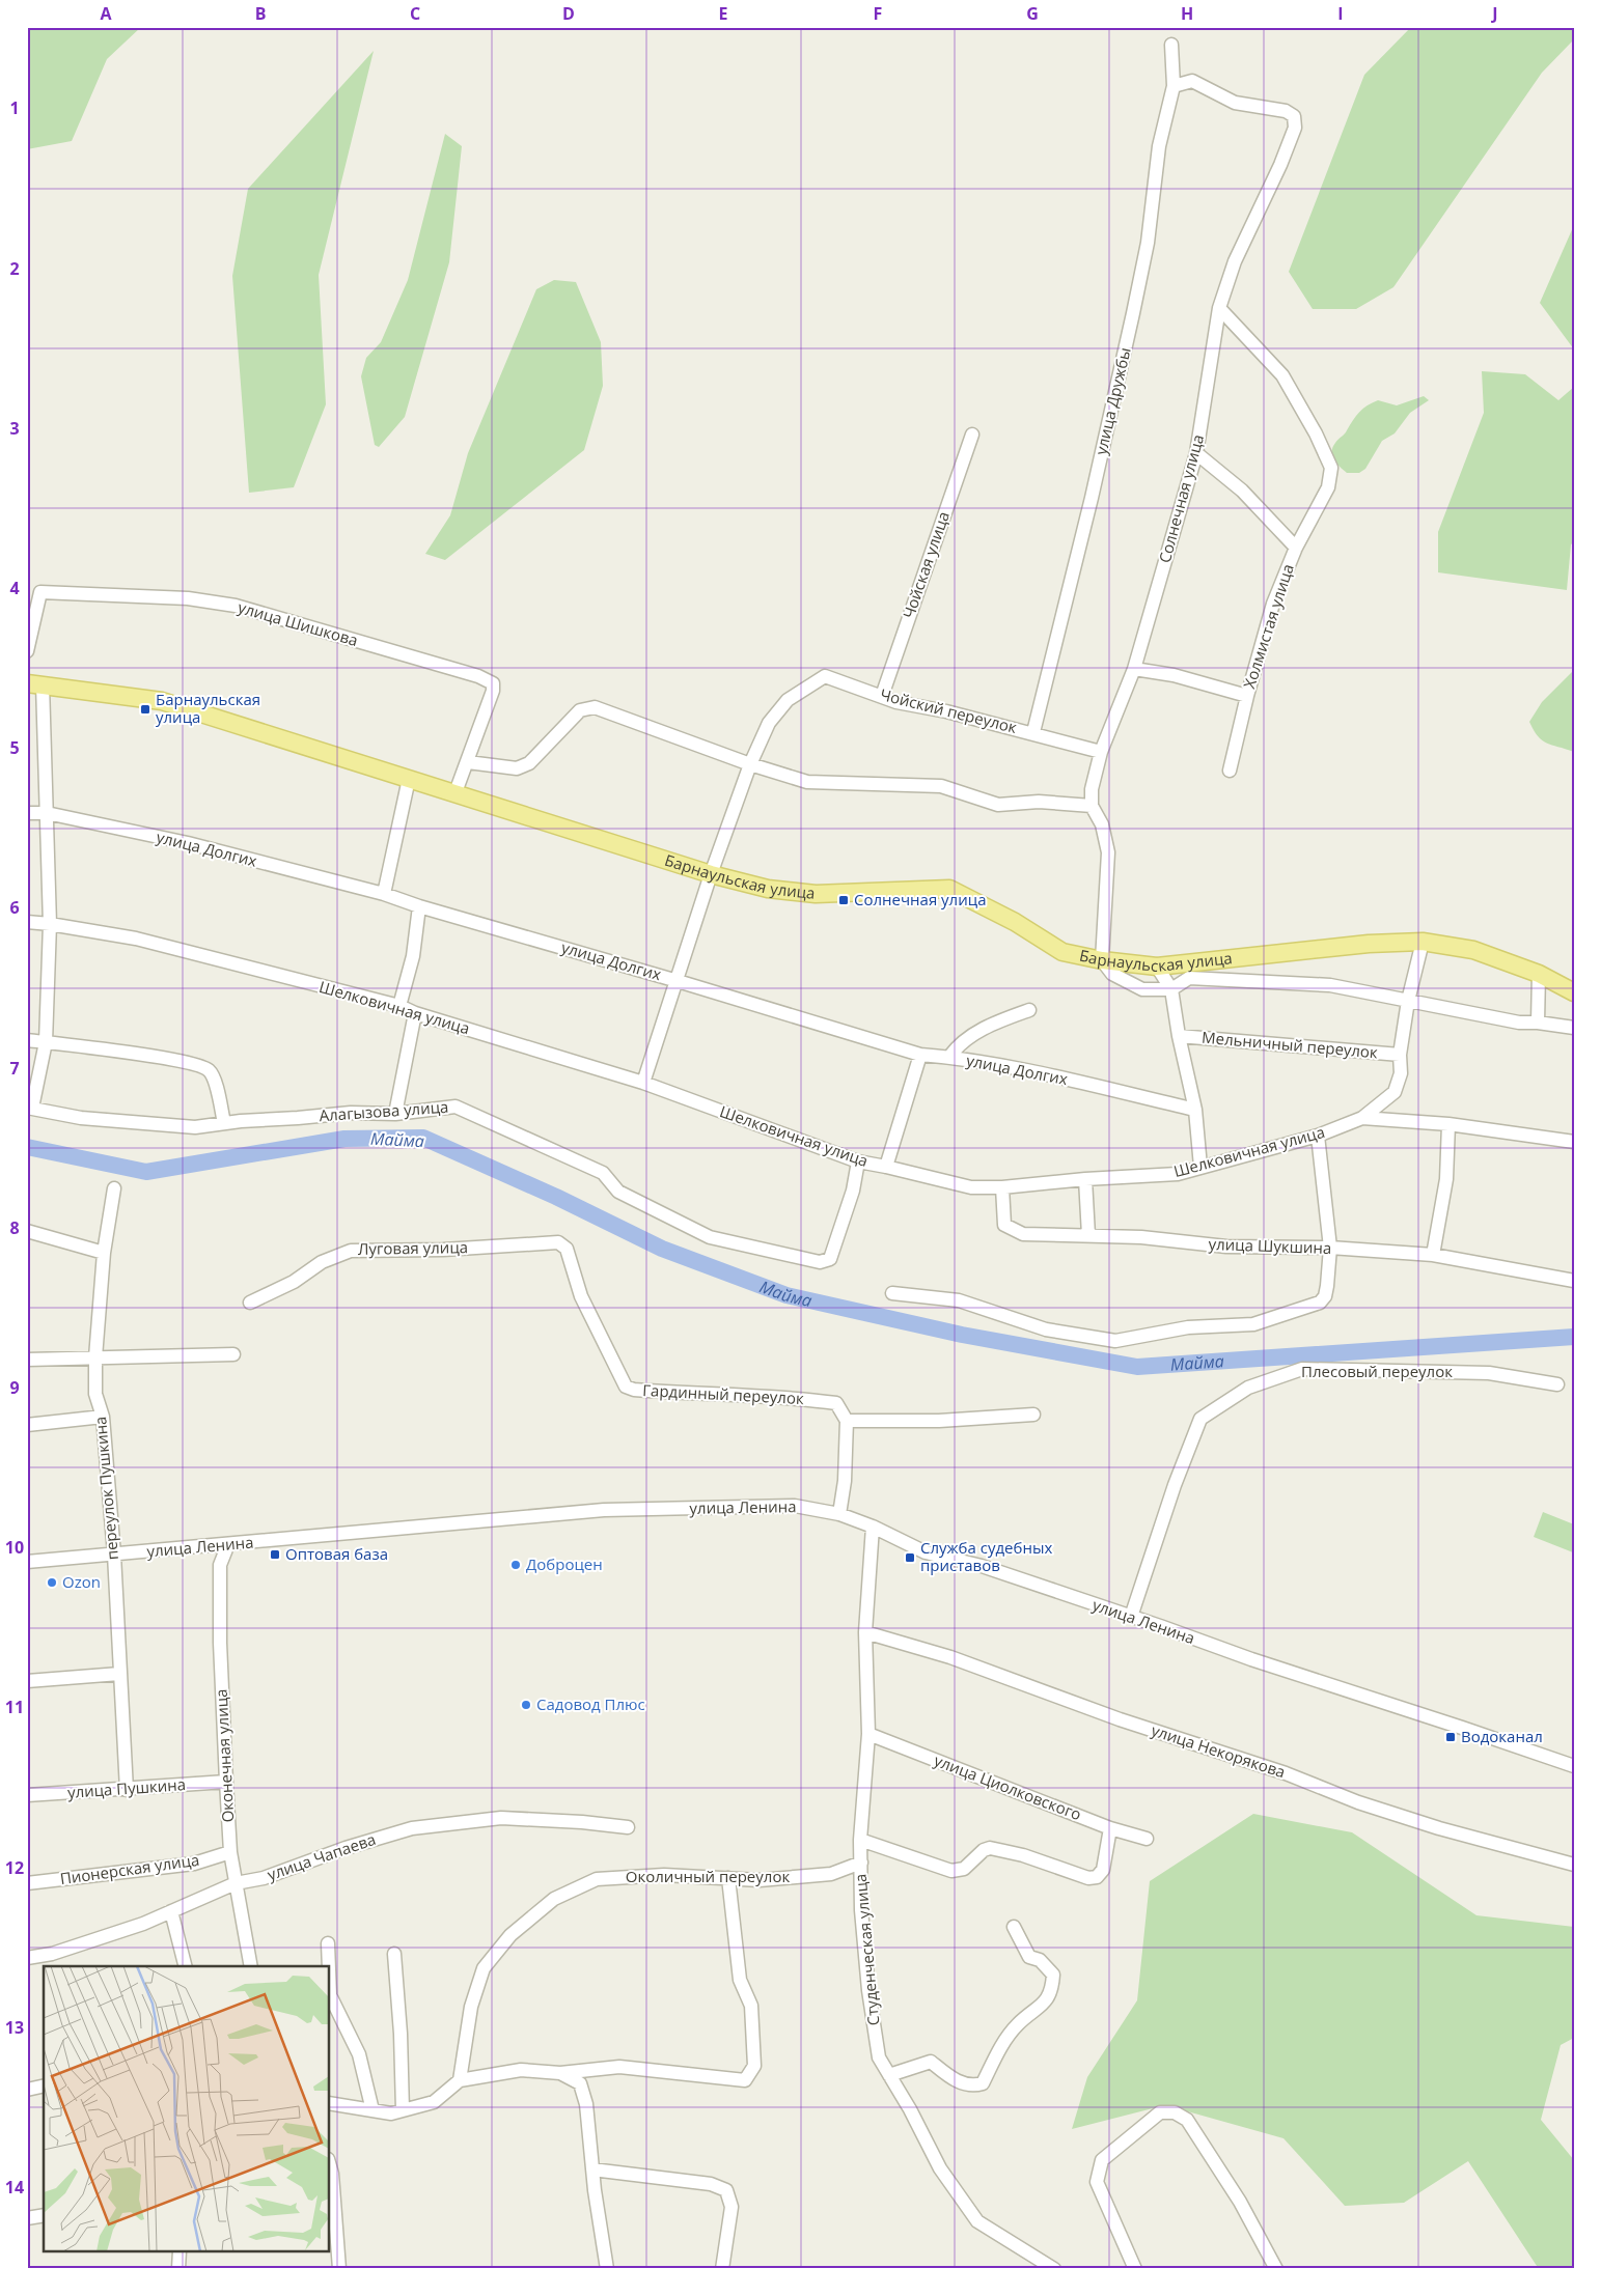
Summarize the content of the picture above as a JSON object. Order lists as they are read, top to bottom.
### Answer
{
  "streets": {
    "main road": ["Барнаульская улица"],
    "street": [
      "улица Дружбы",
      "Солнечная улица",
      "Чойская улица",
      "улица Шишкова",
      "Холмистая улица",
      "Чойский переулок",
      "улица Долгих",
      "Шелковичная улица",
      "Мельничный переулок",
      "Алагызова улица",
      "улица Шукшина",
      "Луговая улица",
      "Плесовый переулок",
      "Гардинный переулок",
      "переулок Пушкина",
      "улица Ленина",
      "улица Некорякова",
      "Оконечная улица",
      "улица Циолковского",
      "улица Пушкина",
      "улица Чапаева",
      "Пионерская улица",
      "Околичный переулок",
      "Студенческая улица"
    ]
  },
  "crossings": [
    ["улица Дружбы", "Солнечная улица"],
    ["улица Дружбы", "Чойский переулок"],
    ["Солнечная улица", "Холмистая улица"],
    ["Солнечная улица", "Чойский переулок"],
    ["Чойская улица", "Чойский переулок"],
    ["улица Шишкова", "Барнаульская улица"],
    ["Чойский переулок", "улица Долгих"],
    ["Чойский переулок", "Барнаульская улица"],
    ["Чойский переулок", "Шелковичная улица"],
    ["Шелковичная улица", "Алагызова улица"],
    ["Шелковичная улица", "улица Шукшина"],
    ["Луговая улица", "Гардинный переулок"],
    ["Плесовый переулок", "улица Ленина"],
    ["переулок Пушкина", "улица Ленина"],
    ["переулок Пушкина", "улица Пушкина"],
    ["улица Ленина", "Оконечная улица"],
    ["улица Ленина", "Студенческая улица"],
    ["улица Некорякова", "Студенческая улица"],
    ["Оконечная улица", "улица Пушкина"],
    ["Оконечная улица", "улица Чапаева"],
    ["Оконечная улица", "Пионерская улица"],
    ["улица Циолковского", "Студенческая улица"],
    ["Околичный переулок", "Студенческая улица"]
  ],
  "water": ["Майма"],
  "places": {
    "transit": [
      "Барнаульская улица",
      "Солнечная улица",
      "Оптовая база",
      "Служба судебных приставов",
      "Водоканал"
    ],
    "other": ["Доброцен", "Ozon", "Садовод Плюс"]
  },
  "grid": {
    "columns": [
      "A",
      "B",
      "C",
      "D",
      "E",
      "F",
      "G",
      "H",
      "I",
      "J"
    ],
    "rows": [
      "1",
      "2",
      "3",
      "4",
      "5",
      "6",
      "7",
      "8",
      "9",
      "10",
      "11",
      "12",
      "13",
      "14"
    ]
  }
}
